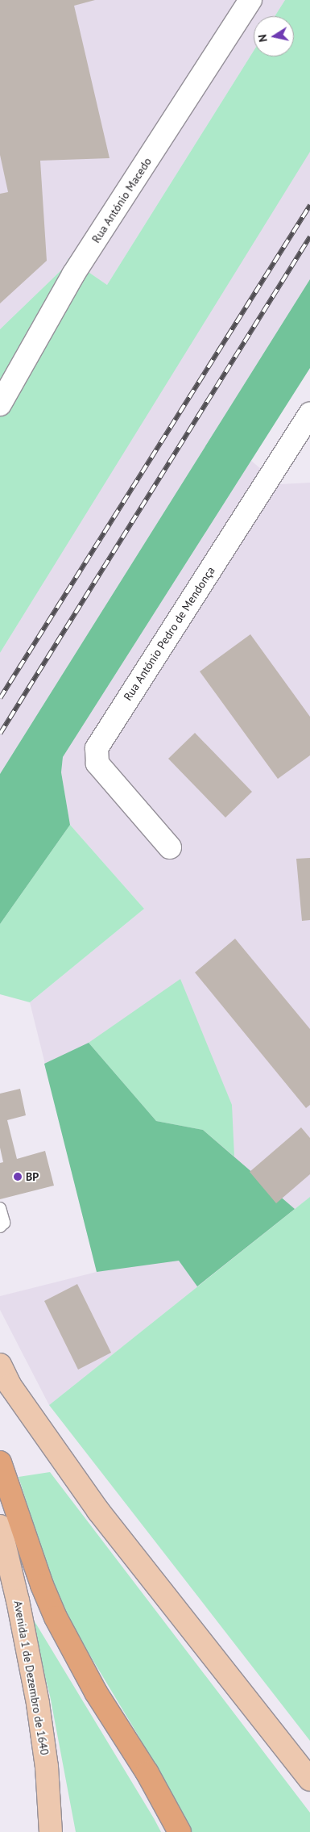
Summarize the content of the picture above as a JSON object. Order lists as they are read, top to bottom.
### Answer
{
  "streets": {
    "main road": ["Avenida 1 de Dezembro de 1640"],
    "street": ["Rua António Macedo", "Rua António Pedro de Mendonça"]
  },
  "places": ["BP"],
  "north": "left"
}
